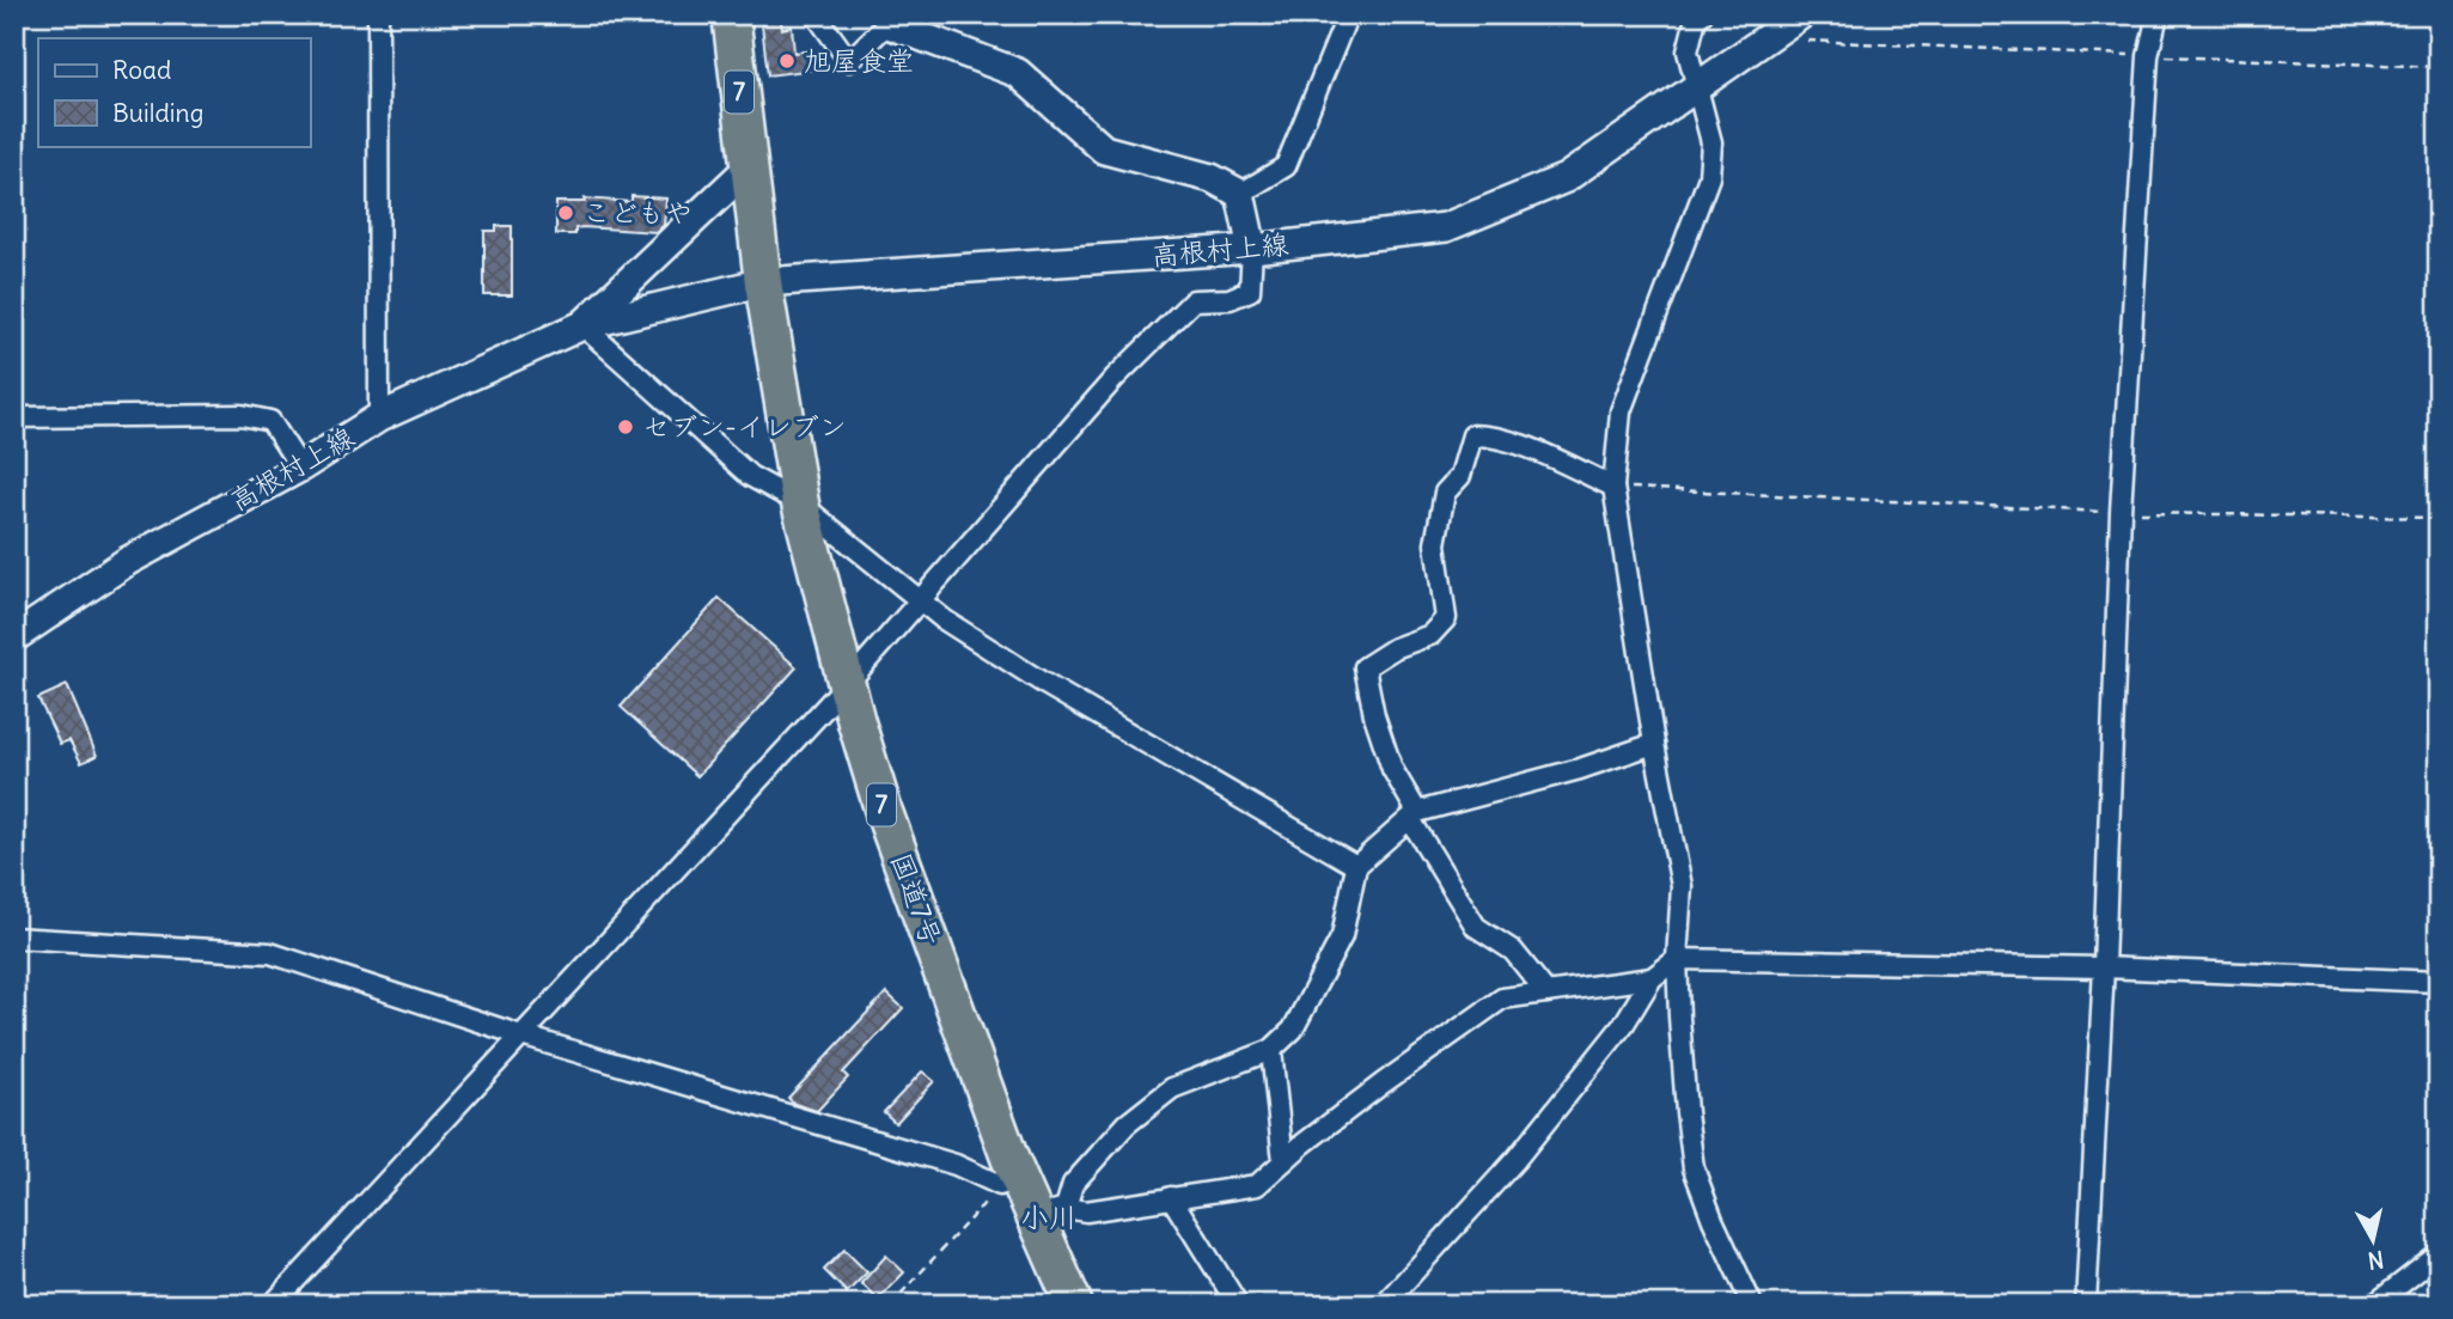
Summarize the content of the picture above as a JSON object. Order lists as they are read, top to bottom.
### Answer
{
  "streets": {
    "highway": ["7", "国道7号"],
    "main road": ["高根村上線"]
  },
  "crossings": [
    ["7", "高根村上線"],
    ["7", "国道7号"],
    ["高根村上線", "国道7号"]
  ],
  "districts": ["小川"],
  "places": ["旭屋食堂", "こどもや", "セブン-イレブン"],
  "legend": ["Road", "Building"],
  "north": "bottom"
}
